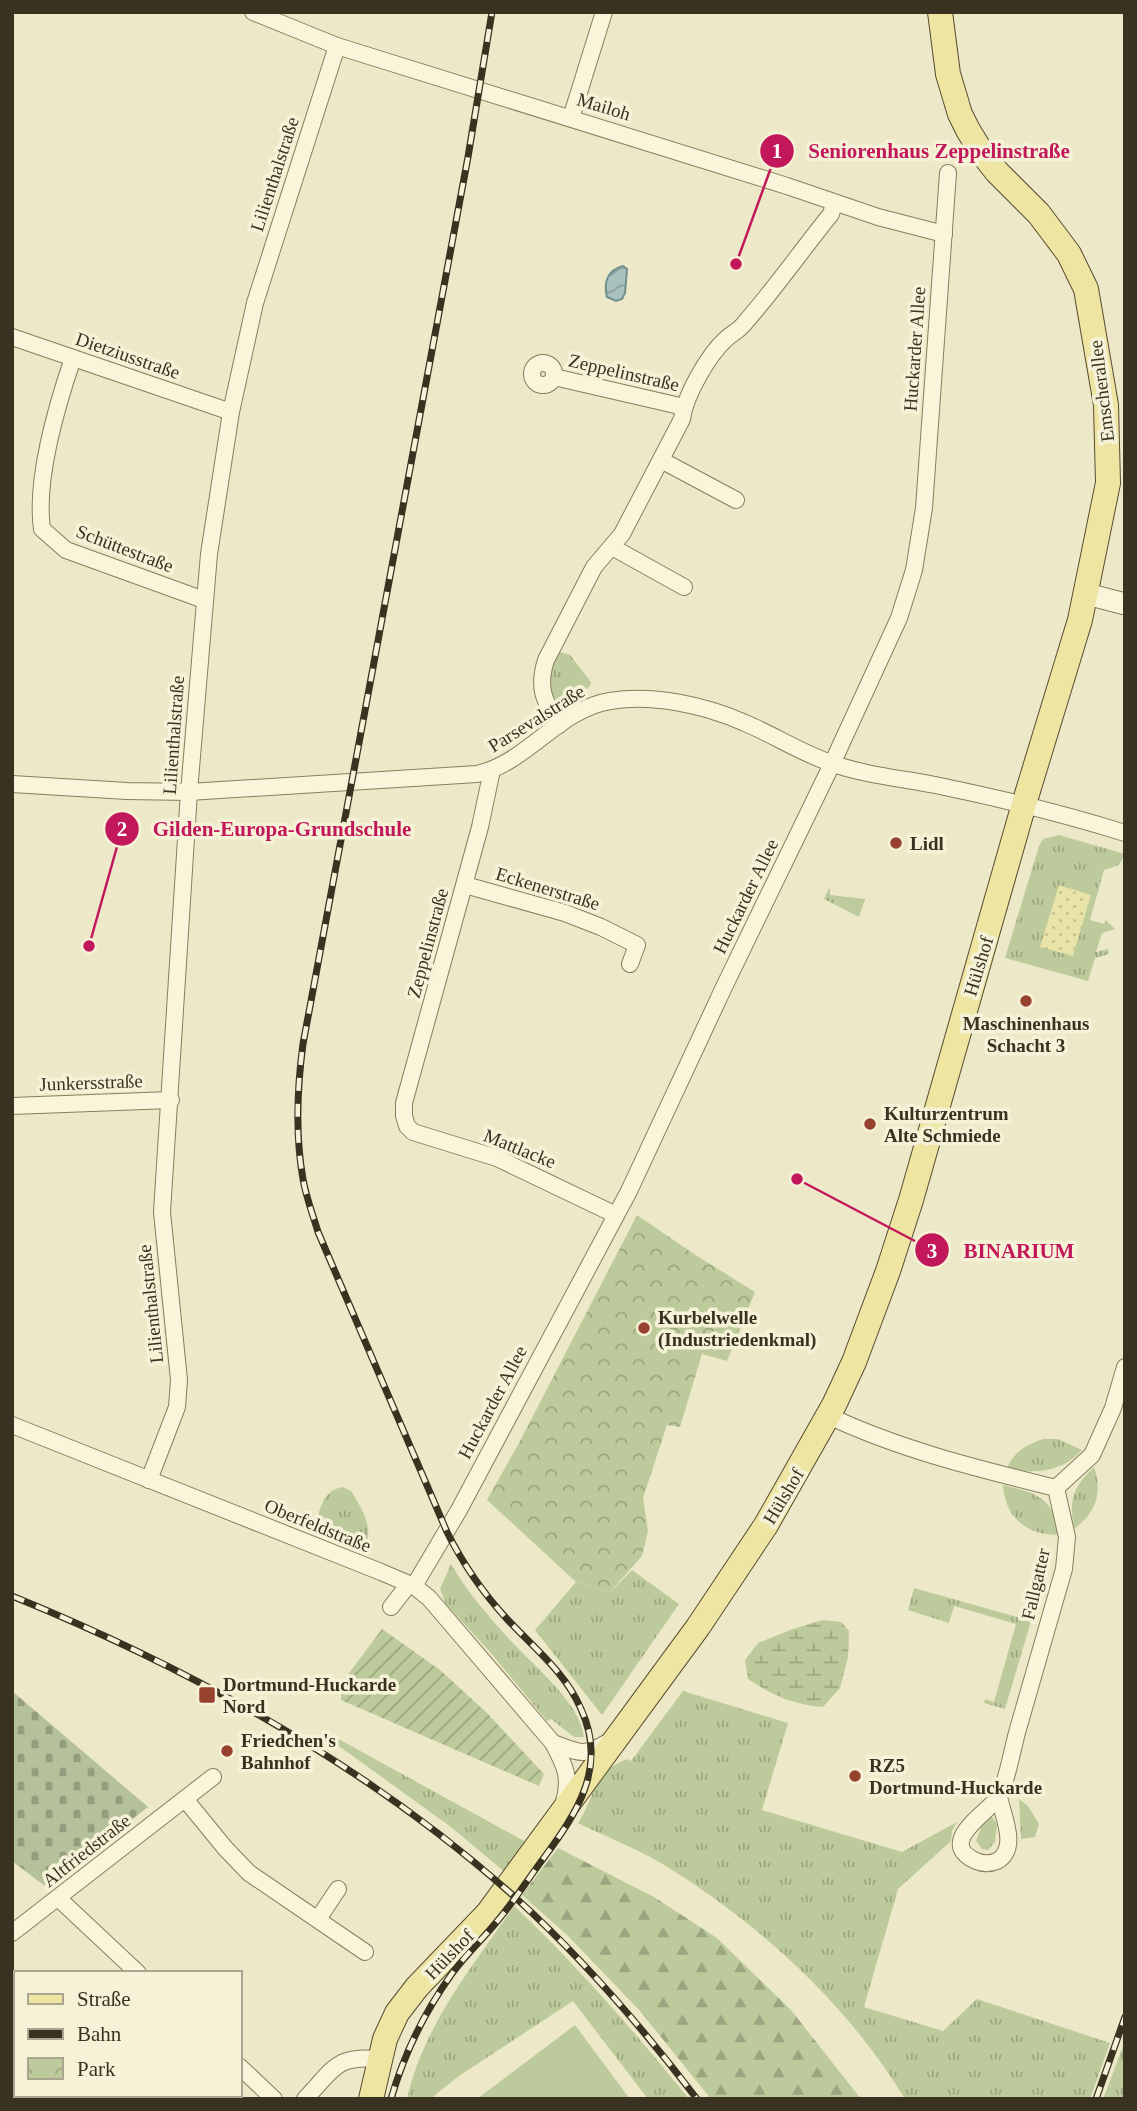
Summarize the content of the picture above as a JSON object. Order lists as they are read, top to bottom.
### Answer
{
  "streets": {
    "main road": ["Emscherallee", "Hülshof"],
    "street": [
      "Mailoh",
      "Lilienthalstraße",
      "Huckarder Allee",
      "Dietziusstraße",
      "Zeppelinstraße",
      "Schüttestraße",
      "Parsevalstraße",
      "Eckenerstraße",
      "Junkersstraße",
      "Mattlacke",
      "Oberfeldstraße",
      "Fallgatter",
      "Altfriedstraße"
    ]
  },
  "crossings": [
    ["Mailoh", "Lilienthalstraße"],
    ["Mailoh", "Huckarder Allee"],
    ["Mailoh", "Zeppelinstraße"],
    ["Lilienthalstraße", "Dietziusstraße"],
    ["Lilienthalstraße", "Schüttestraße"],
    ["Lilienthalstraße", "Parsevalstraße"],
    ["Lilienthalstraße", "Junkersstraße"],
    ["Lilienthalstraße", "Oberfeldstraße"],
    ["Huckarder Allee", "Parsevalstraße"],
    ["Huckarder Allee", "Mattlacke"],
    ["Huckarder Allee", "Oberfeldstraße"],
    ["Dietziusstraße", "Schüttestraße"],
    ["Zeppelinstraße", "Parsevalstraße"],
    ["Zeppelinstraße", "Eckenerstraße"],
    ["Zeppelinstraße", "Mattlacke"],
    ["Emscherallee", "Parsevalstraße"],
    ["Emscherallee", "Hülshof"],
    ["Parsevalstraße", "Hülshof"],
    ["Hülshof", "Oberfeldstraße"]
  ],
  "places": {
    "other": [
      "Seniorenhaus Zeppelinstraße",
      "Lidl",
      "Gilden-Europa-Grundschule",
      "Maschinenhaus Schacht 3",
      "Kulturzentrum Alte Schmiede",
      "BINARIUM",
      "Kurbelwelle (Industriedenkmal)",
      "Friedchen's Bahnhof",
      "RZ5 Dortmund-Huckarde"
    ],
    "transit": ["Dortmund-Huckarde Nord"]
  },
  "legend": ["Straße", "Bahn", "Park"]
}
